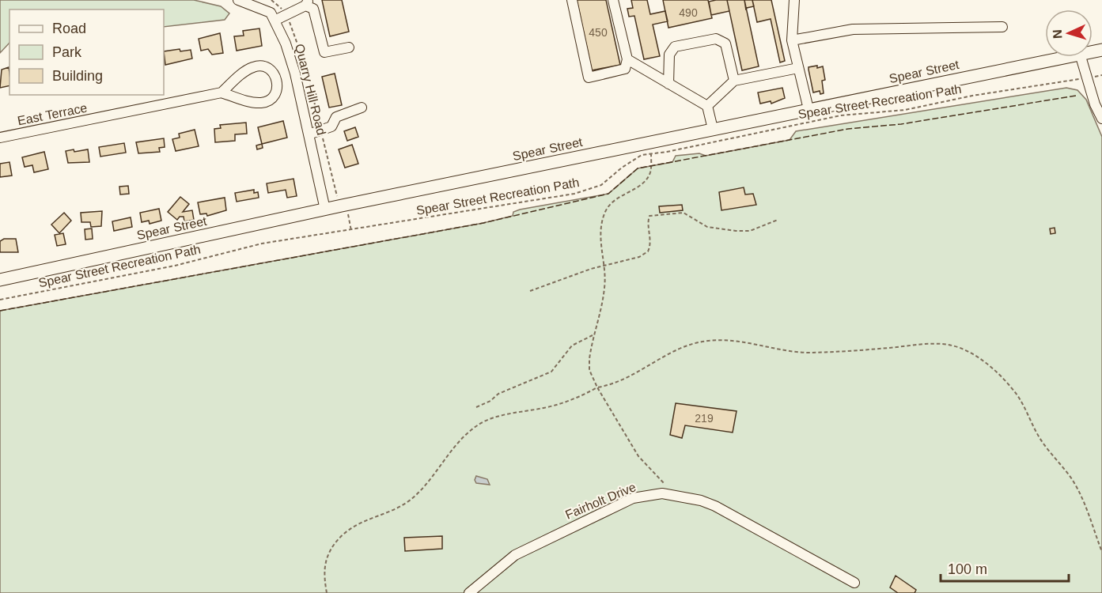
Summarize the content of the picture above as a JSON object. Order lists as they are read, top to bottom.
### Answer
{
  "streets": {
    "main road": ["Spear Street"],
    "street": ["Quarry Hill Road", "East Terrace", "Fairholt Drive"],
    "path": ["Spear Street Recreation Path"]
  },
  "crossings": [
    ["Spear Street", "Quarry Hill Road"],
    ["Spear Street", "Spear Street Recreation Path"]
  ],
  "house_numbers": ["490", "450", "219"],
  "legend": ["Road", "Park", "Building"],
  "scale_bar": "100 m",
  "north": "left"
}
